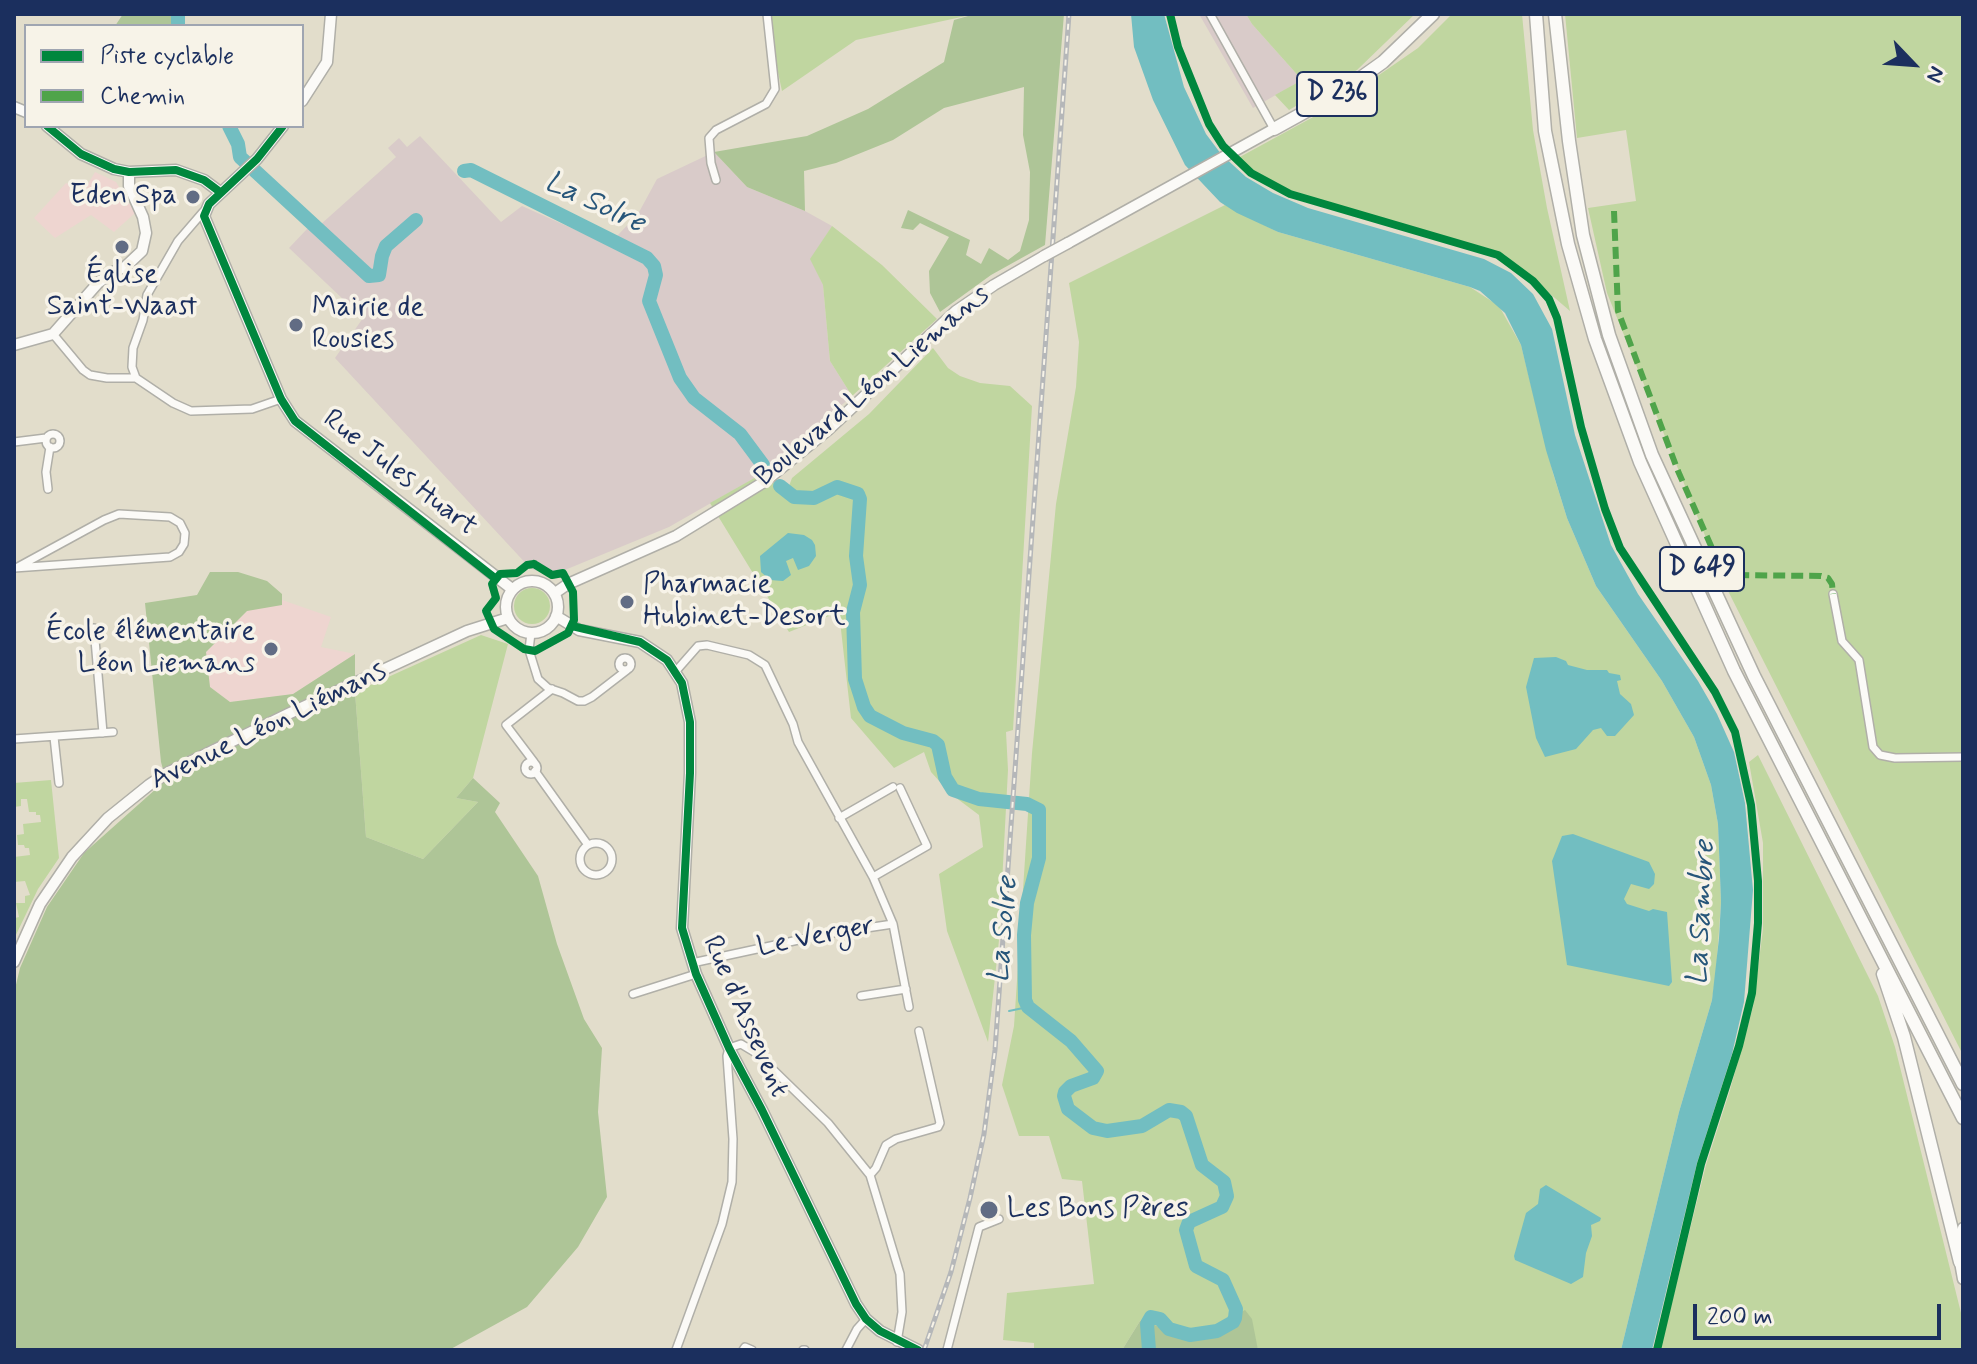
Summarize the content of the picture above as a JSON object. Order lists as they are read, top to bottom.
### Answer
{
  "streets": {
    "highway": ["D 236", "Boulevard Léon Liemans", "D 649"],
    "street": [
      "Rue Jules Huart",
      "Avenue Léon Liémans",
      "Le Verger",
      "Rue d'Assevent"
    ]
  },
  "crossings": [
    ["Boulevard Léon Liemans", "Rue Jules Huart"],
    ["Boulevard Léon Liemans", "Avenue Léon Liémans"],
    ["Rue Jules Huart", "Avenue Léon Liémans"],
    ["Le Verger", "Rue d'Assevent"]
  ],
  "water": ["La Solre", "La Sambre"],
  "places": [
    "Eden Spa",
    "Église Saint-Waast",
    "Mairie de Rousies",
    "Pharmacie Hubinet-Desort",
    "École élémentaire Léon Liemans",
    "Les Bons Pères"
  ],
  "legend": ["Piste cyclable", "Chemin"],
  "scale_bar": "200 m",
  "north": "bottom right"
}
